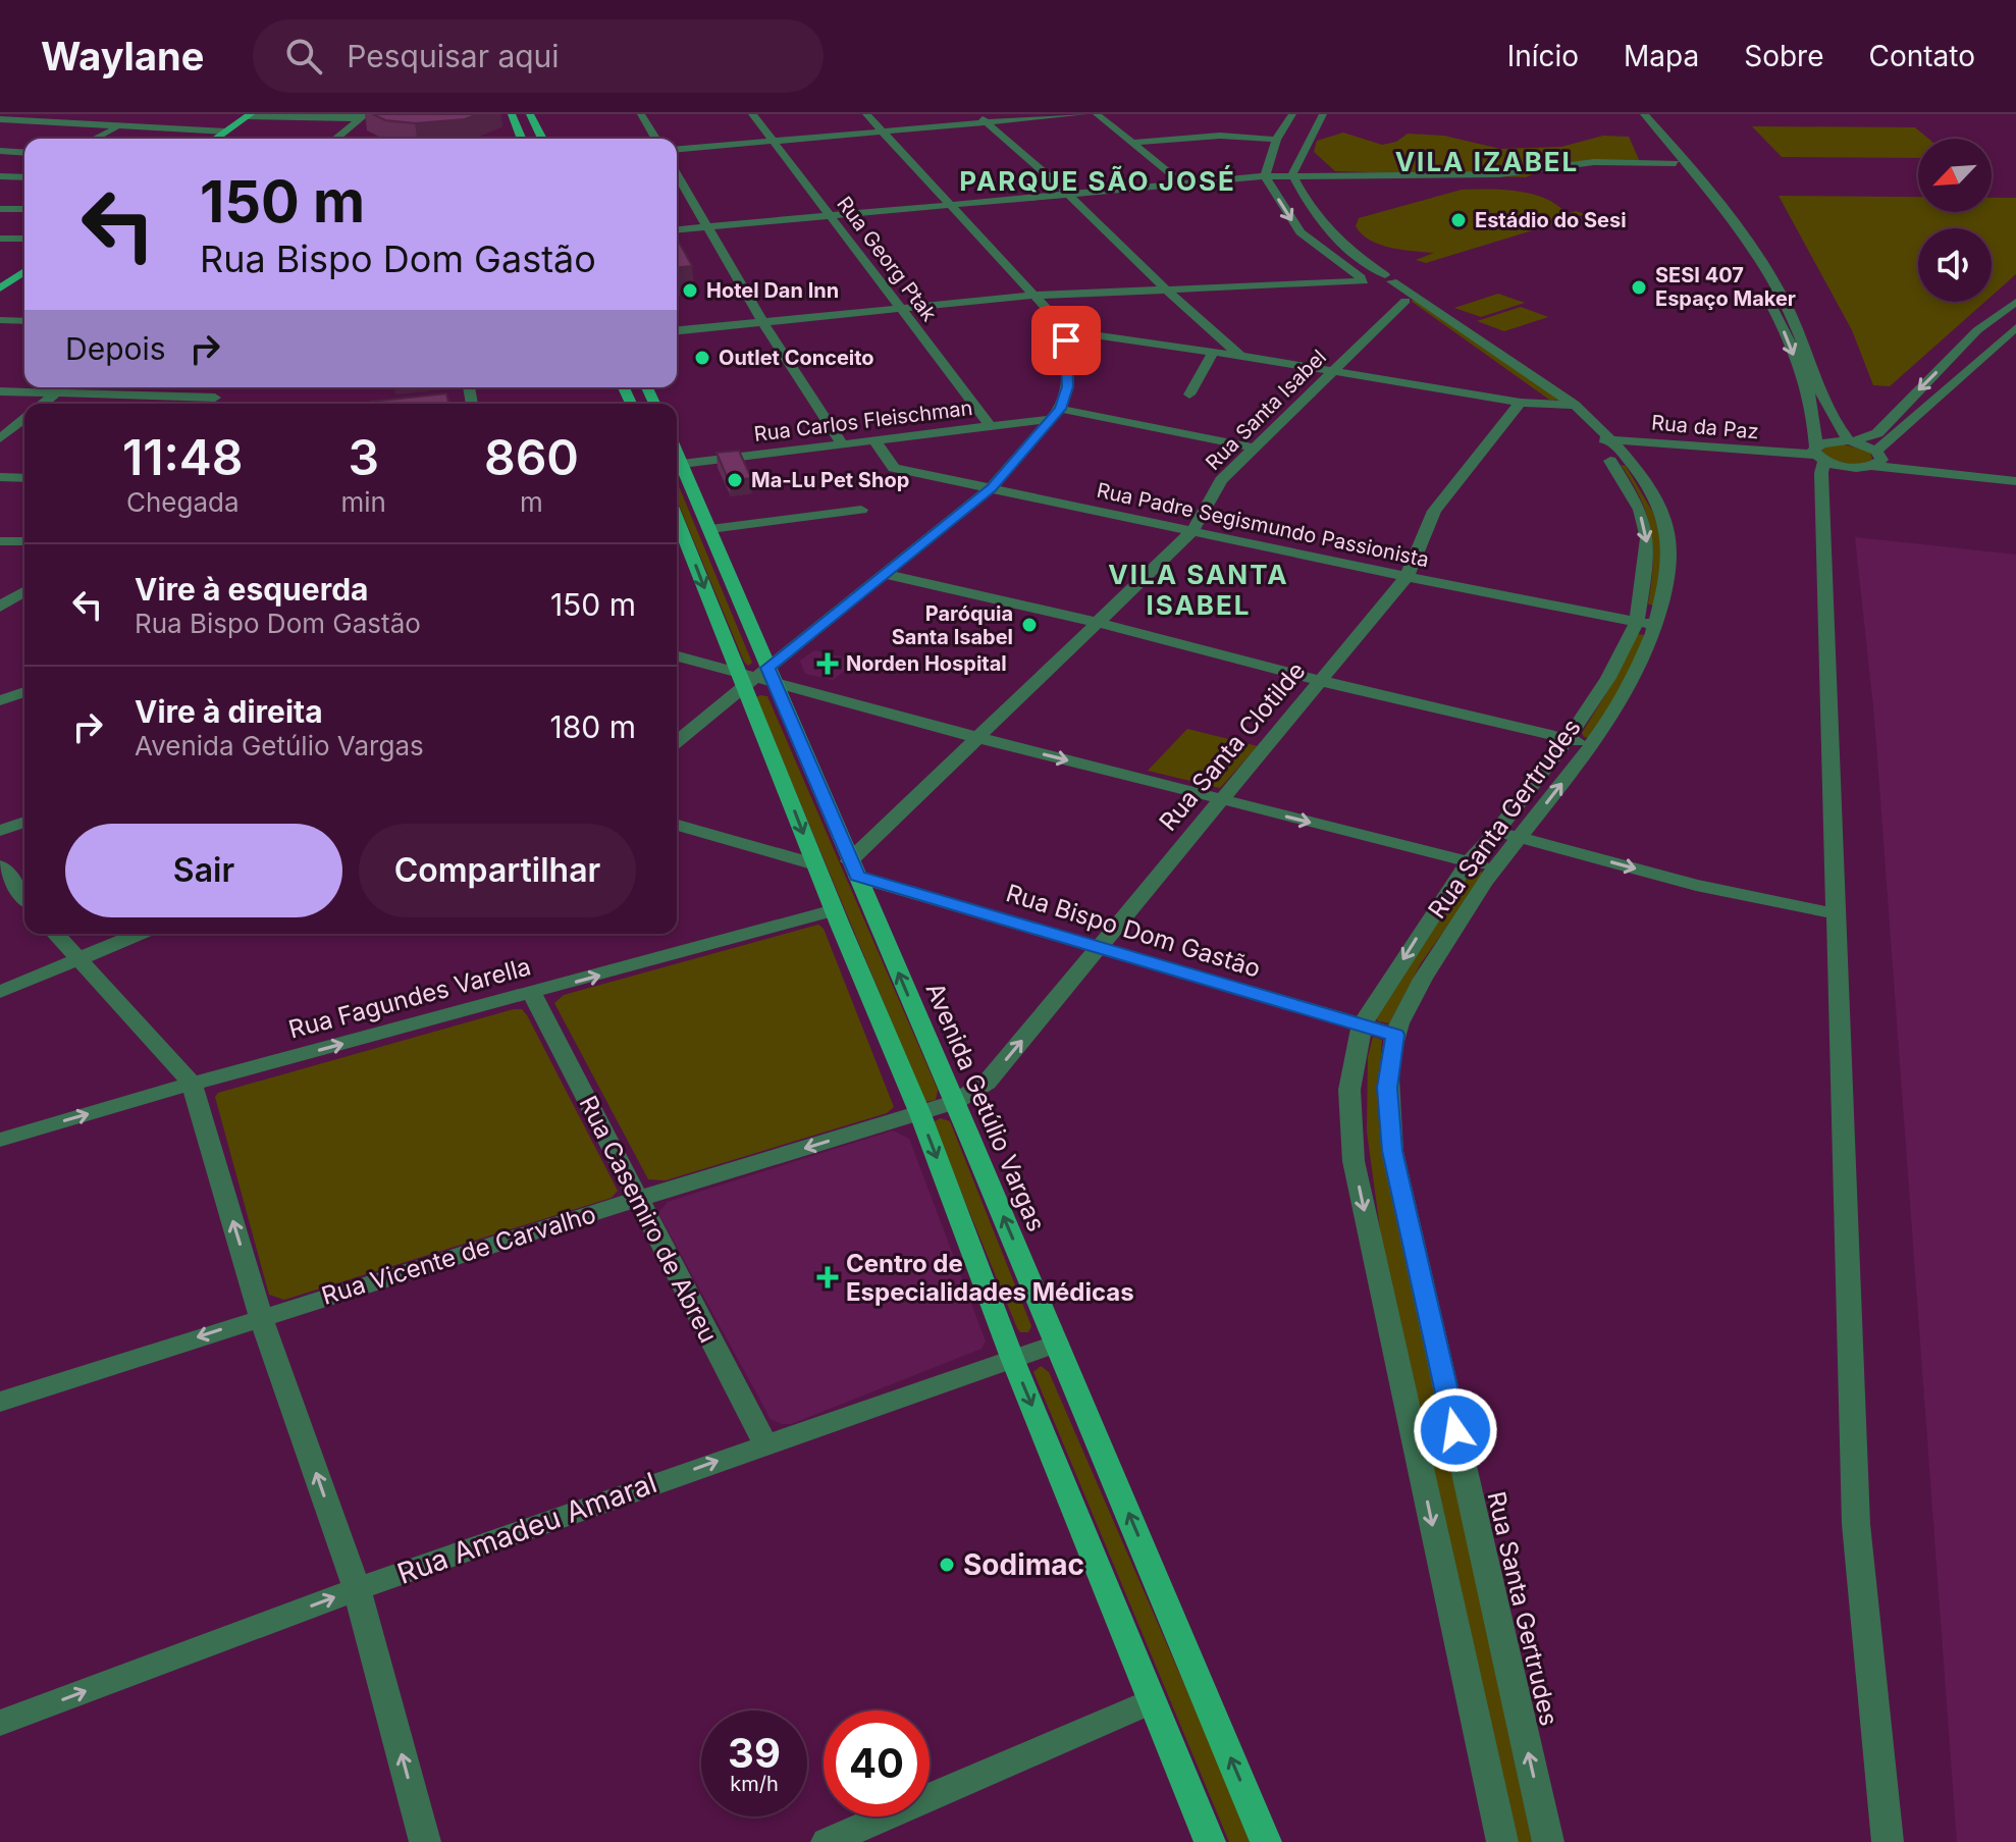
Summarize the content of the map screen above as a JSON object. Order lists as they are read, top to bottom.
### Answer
{
  "streets": {
    "main road": ["Avenida Getúlio Vargas"],
    "street": [
      "Rua Georg Ptak",
      "Rua Santa Isabel",
      "Rua Carlos Fleischman",
      "Rua da Paz",
      "Rua Padre Segismundo Passionista",
      "Rua Santa Clotilde",
      "Rua Santa Gertrudes",
      "Rua Bispo Dom Gastão",
      "Rua Fagundes Varella",
      "Rua Casemiro de Abreu",
      "Rua Vicente de Carvalho",
      "Rua Amadeu Amaral"
    ]
  },
  "crossings": [
    ["Rua Georg Ptak", "Rua Carlos Fleischman"],
    ["Rua Santa Isabel", "Rua Carlos Fleischman"],
    ["Rua Santa Isabel", "Rua Padre Segismundo Passionista"],
    ["Rua Santa Isabel", "Rua Santa Gertrudes"],
    ["Rua Santa Isabel", "Rua Bispo Dom Gastão"],
    ["Rua Santa Isabel", "Avenida Getúlio Vargas"],
    ["Rua Carlos Fleischman", "Rua Padre Segismundo Passionista"],
    ["Rua Carlos Fleischman", "Avenida Getúlio Vargas"],
    ["Rua da Paz", "Rua Santa Gertrudes"],
    ["Rua Padre Segismundo Passionista", "Rua Santa Clotilde"],
    ["Rua Padre Segismundo Passionista", "Rua Santa Gertrudes"],
    ["Rua Santa Clotilde", "Rua Bispo Dom Gastão"],
    ["Rua Santa Clotilde", "Avenida Getúlio Vargas"],
    ["Rua Santa Clotilde", "Rua Vicente de Carvalho"],
    ["Rua Santa Gertrudes", "Rua Bispo Dom Gastão"],
    ["Rua Bispo Dom Gastão", "Avenida Getúlio Vargas"],
    ["Rua Fagundes Varella", "Avenida Getúlio Vargas"],
    ["Rua Fagundes Varella", "Rua Casemiro de Abreu"],
    ["Avenida Getúlio Vargas", "Rua Vicente de Carvalho"],
    ["Avenida Getúlio Vargas", "Rua Amadeu Amaral"],
    ["Rua Casemiro de Abreu", "Rua Vicente de Carvalho"],
    ["Rua Casemiro de Abreu", "Rua Amadeu Amaral"]
  ],
  "one_way": ["Rua Fagundes Varella", "Rua Vicente de Carvalho", "Rua Amadeu Amaral"],
  "districts": ["VILA IZABEL", "PARQUE SÃO JOSÉ", "VILA SANTA ISABEL"],
  "places": {
    "other": [
      "Estádio do Sesi",
      "SESI 407 Espaço Maker",
      "Hotel Dan Inn",
      "Outlet Conceito",
      "Ma-Lu Pet Shop",
      "Paróquia Santa Isabel",
      "Sodimac"
    ],
    "health": ["Norden Hospital", "Centro de Especialidades Médicas"]
  },
  "north": "bottom left",
  "page": {
    "header": "Waylane",
    "search": "Pesquisar aqui",
    "nav": [
      "Início",
      "Mapa",
      "Sobre",
      "Contato"
    ],
    "turn": ["150 m", "Rua Bispo Dom Gastão"],
    "then": "Depois",
    "eta": [
      "11:48",
      "Chegada",
      "3",
      "min",
      "860",
      "m"
    ],
    "list": [
      {
        "name": "Vire à esquerda",
        "note": "Rua Bispo Dom Gastão",
        "value": "150 m"
      },
      {
        "name": "Vire à direita",
        "note": "Avenida Getúlio Vargas",
        "value": "180 m"
      }
    ],
    "buttons": ["Sair", "Compartilhar"],
    "speed": "39 km/h",
    "limit": "40"
  }
}
